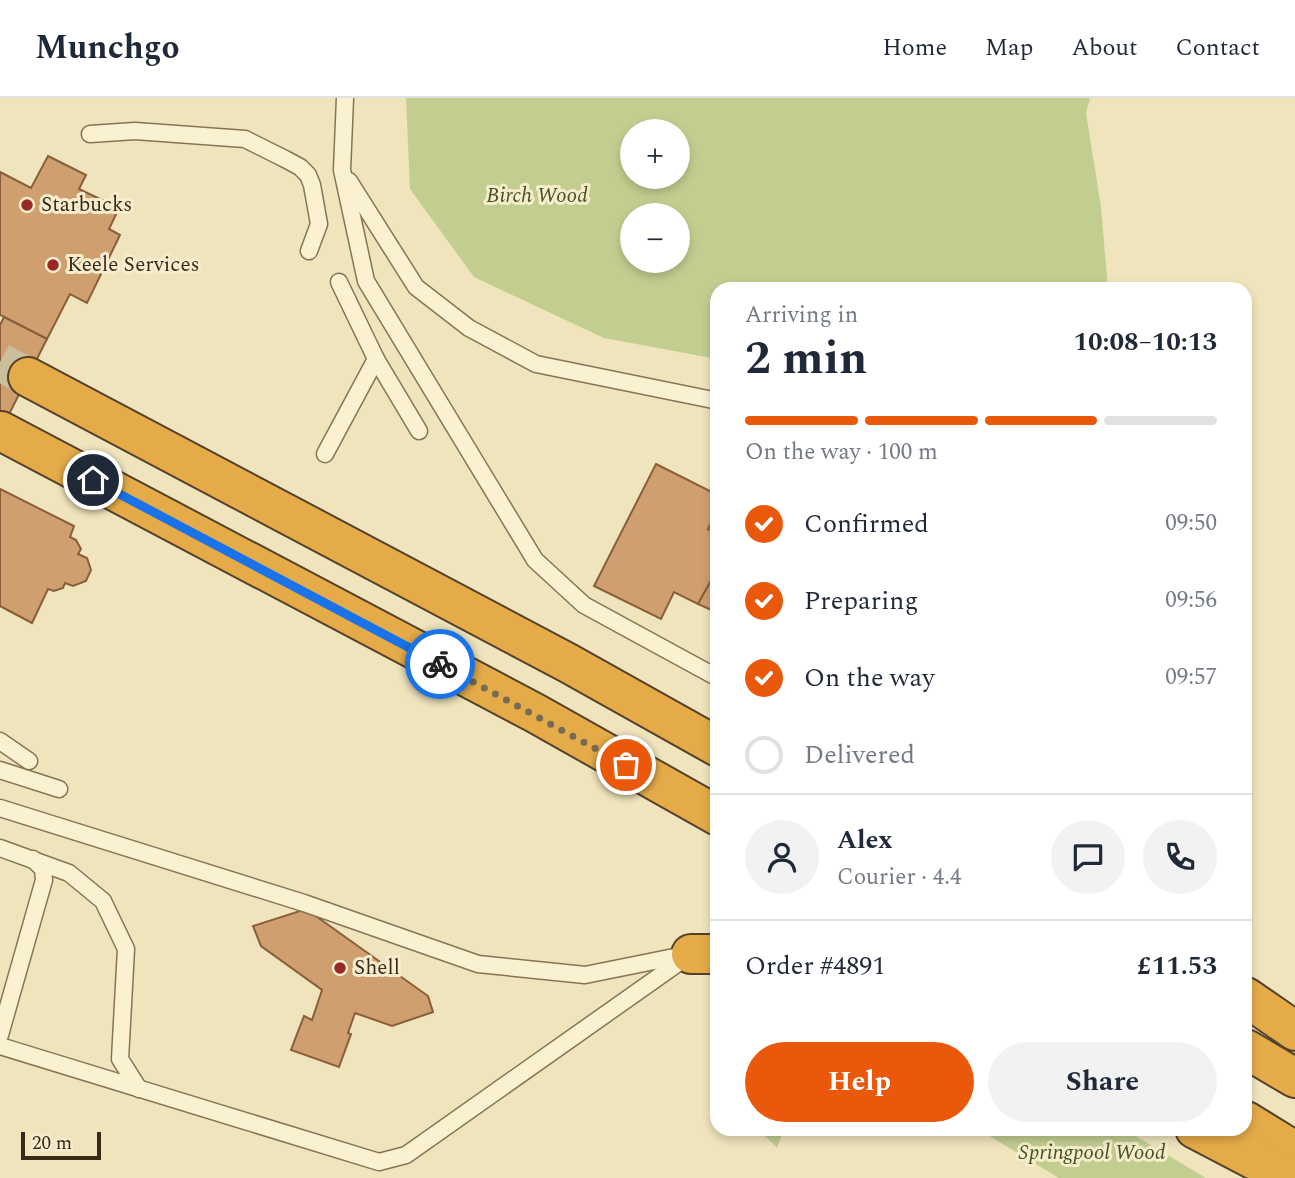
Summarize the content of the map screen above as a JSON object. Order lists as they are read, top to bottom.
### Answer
{
  "parks": ["Birch Wood", "Springpool Wood"],
  "places": ["Starbucks", "Keele Services", "Shell"],
  "scale_bar": "20 m",
  "page": {
    "header": "Munchgo",
    "nav": [
      "Home",
      "Map",
      "About",
      "Contact"
    ],
    "map_buttons": ["+", "−"],
    "heading": ["2 min", "Arriving in", "10:08–10:13"],
    "panel": [
      "Alex",
      "Courier · 4.4",
      "Order #4891",
      "£11.53"
    ],
    "bar": "On the way · 100 m",
    "list": [
      ["Confirmed", "09:50"],
      ["Preparing", "09:56"],
      ["On the way", "09:57"],
      "Delivered"
    ],
    "buttons": ["Help", "Share"],
    "scale": "20 m"
  }
}
